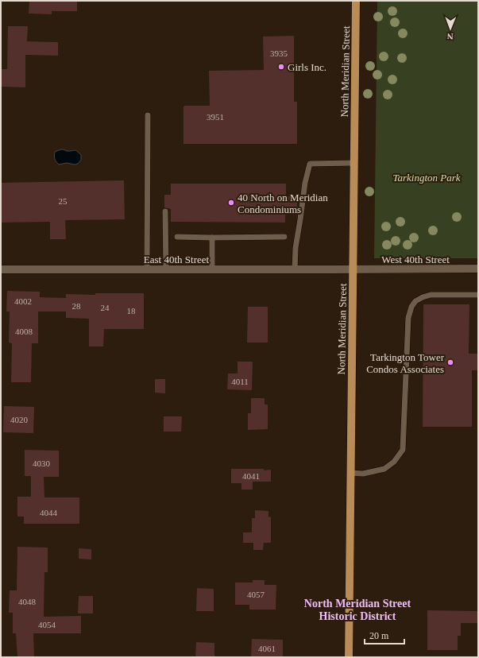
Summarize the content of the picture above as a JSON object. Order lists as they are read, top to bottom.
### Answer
{
  "streets": {
    "main road": ["North Meridian Street"],
    "street": ["East 40th Street", "West 40th Street"]
  },
  "crossings": [
    ["North Meridian Street", "East 40th Street"],
    ["North Meridian Street", "West 40th Street"],
    ["East 40th Street", "West 40th Street"]
  ],
  "districts": ["North Meridian Street Historic District"],
  "parks": ["Tarkington Park"],
  "places": ["Girls Inc.", "40 North on Meridian Condominiums", "Tarkington Tower Condos Associates"],
  "house_numbers": [
    "3935",
    "3951",
    "25",
    "4002",
    "28",
    "24",
    "18",
    "4008",
    "4011",
    "4020",
    "4030",
    "4041",
    "4044",
    "4057",
    "4048",
    "4054",
    "4061"
  ],
  "scale_bar": "20 m",
  "north": "bottom"
}
